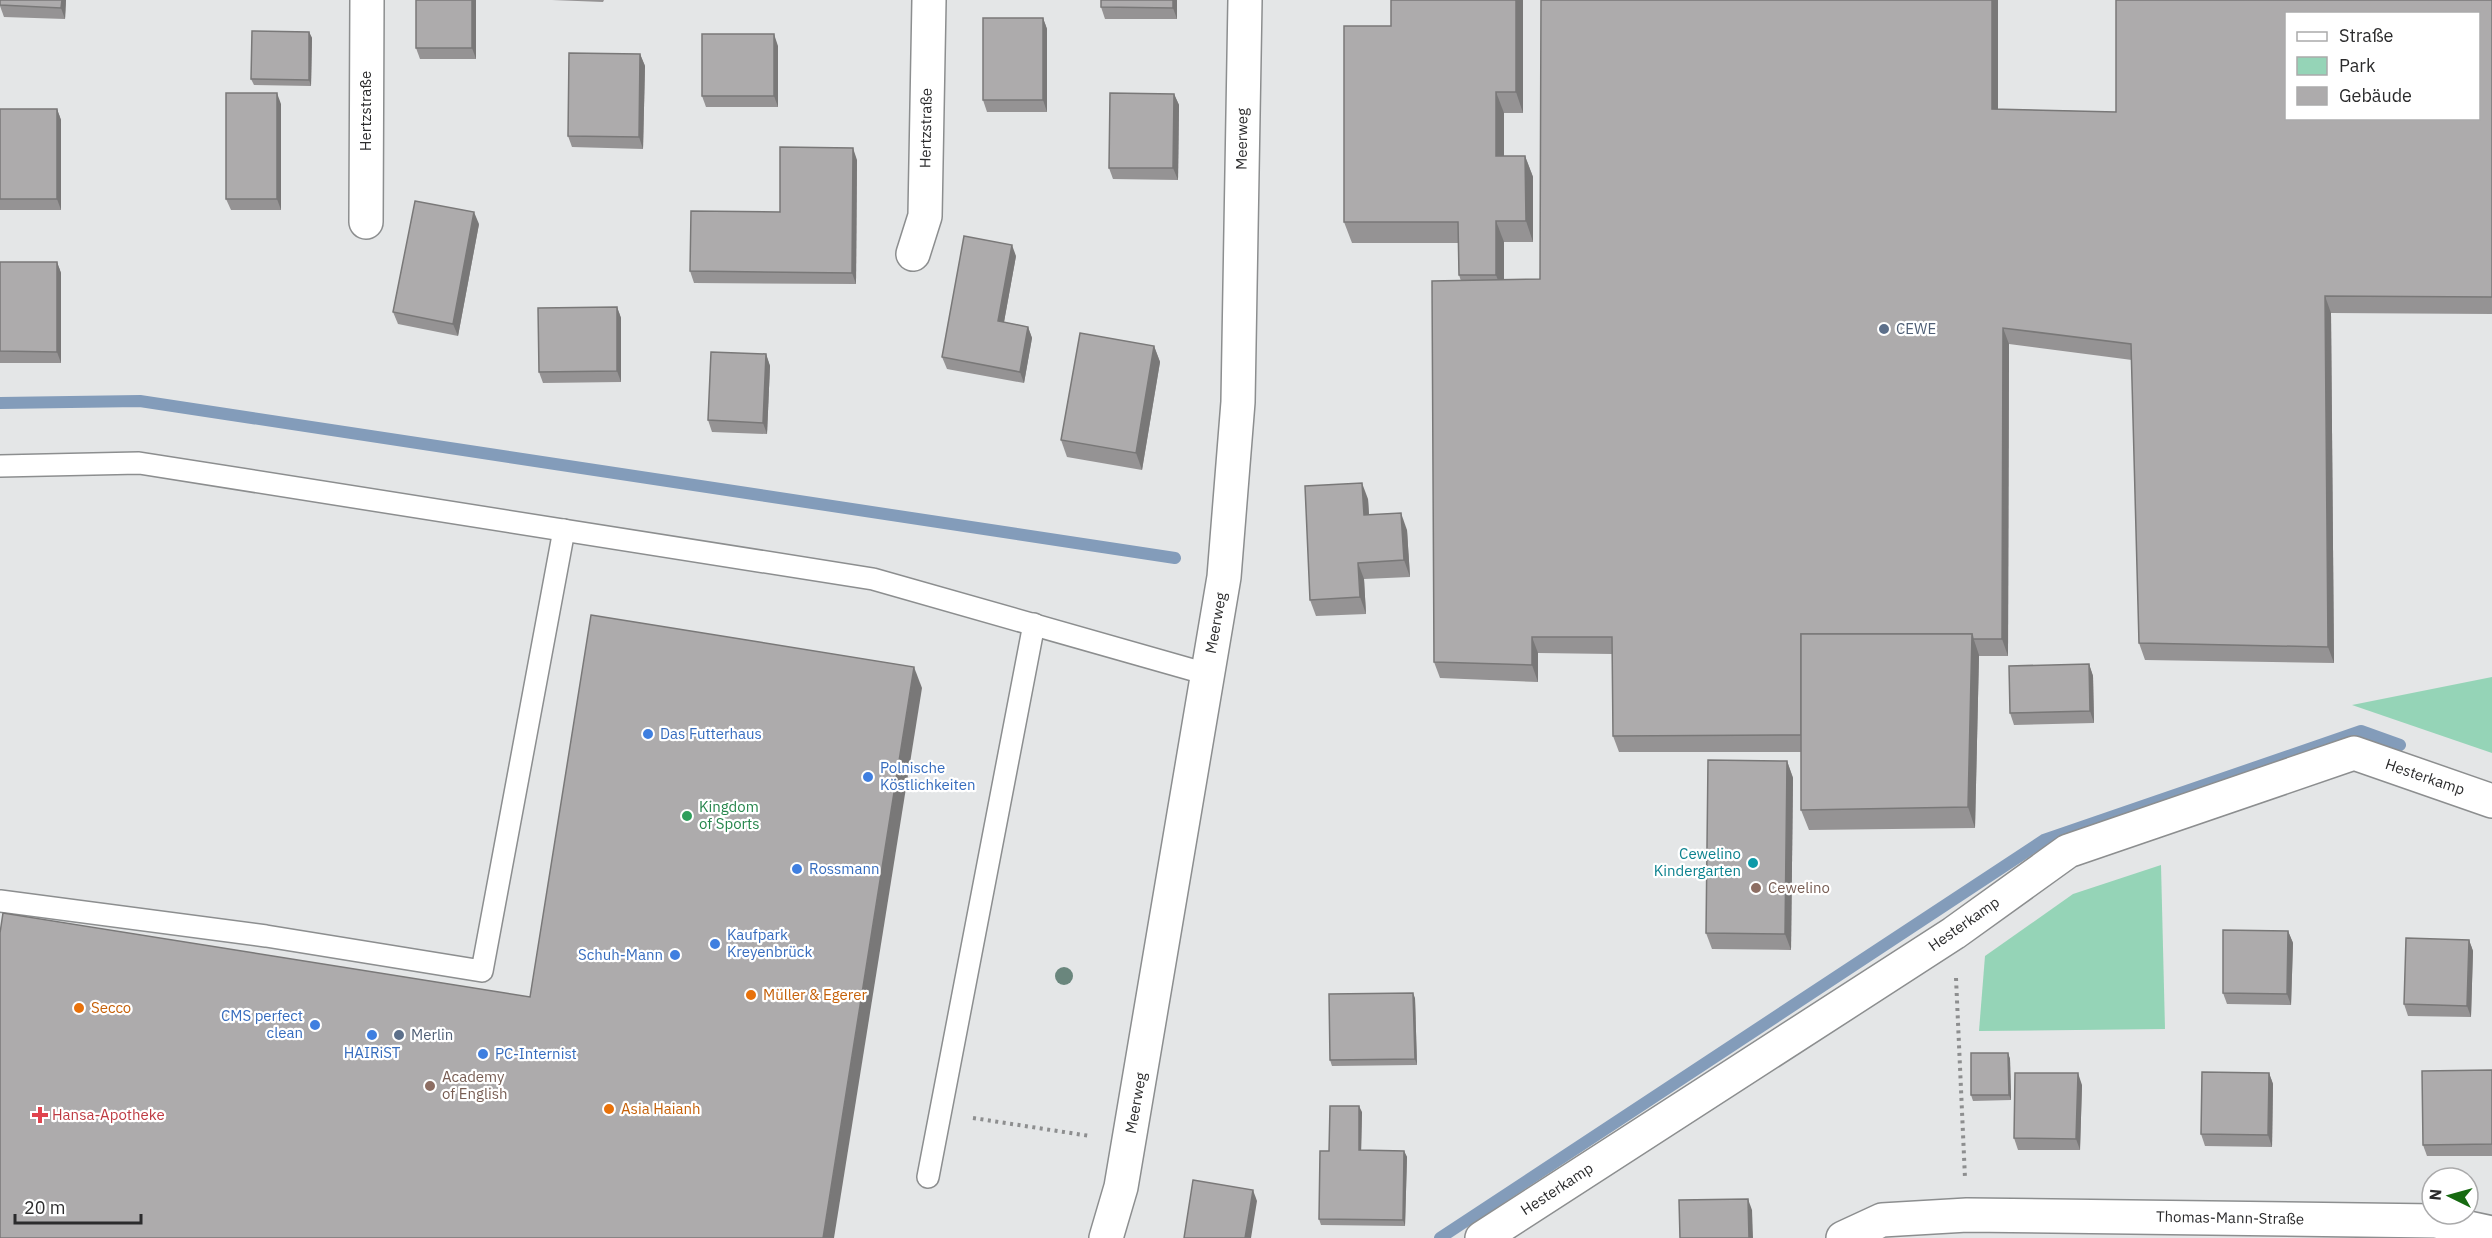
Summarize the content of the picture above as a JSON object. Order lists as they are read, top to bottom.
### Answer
{
  "streets": {
    "street": [
      "Hertzstraße",
      "Meerweg",
      "Hesterkamp",
      "Thomas-Mann-Straße"
    ]
  },
  "places": {
    "other": [
      "CEWE",
      "Das Futterhaus",
      "Polnische Köstlichkeiten",
      "Kingdom of Sports",
      "Cewelino Kindergarten",
      "Rossmann",
      "Cewelino",
      "Kaufpark Kreyenbrück",
      "Schuh-Mann",
      "Müller & Egerer",
      "Secco",
      "CMS perfect clean",
      "HAIRiST",
      "Merlin",
      "PC-Internist",
      "Academy of English",
      "Asia Haianh"
    ],
    "health": ["Hansa-Apotheke"]
  },
  "legend": ["Straße", "Park", "Gebäude"],
  "scale_bar": "20 m",
  "north": "left"
}
